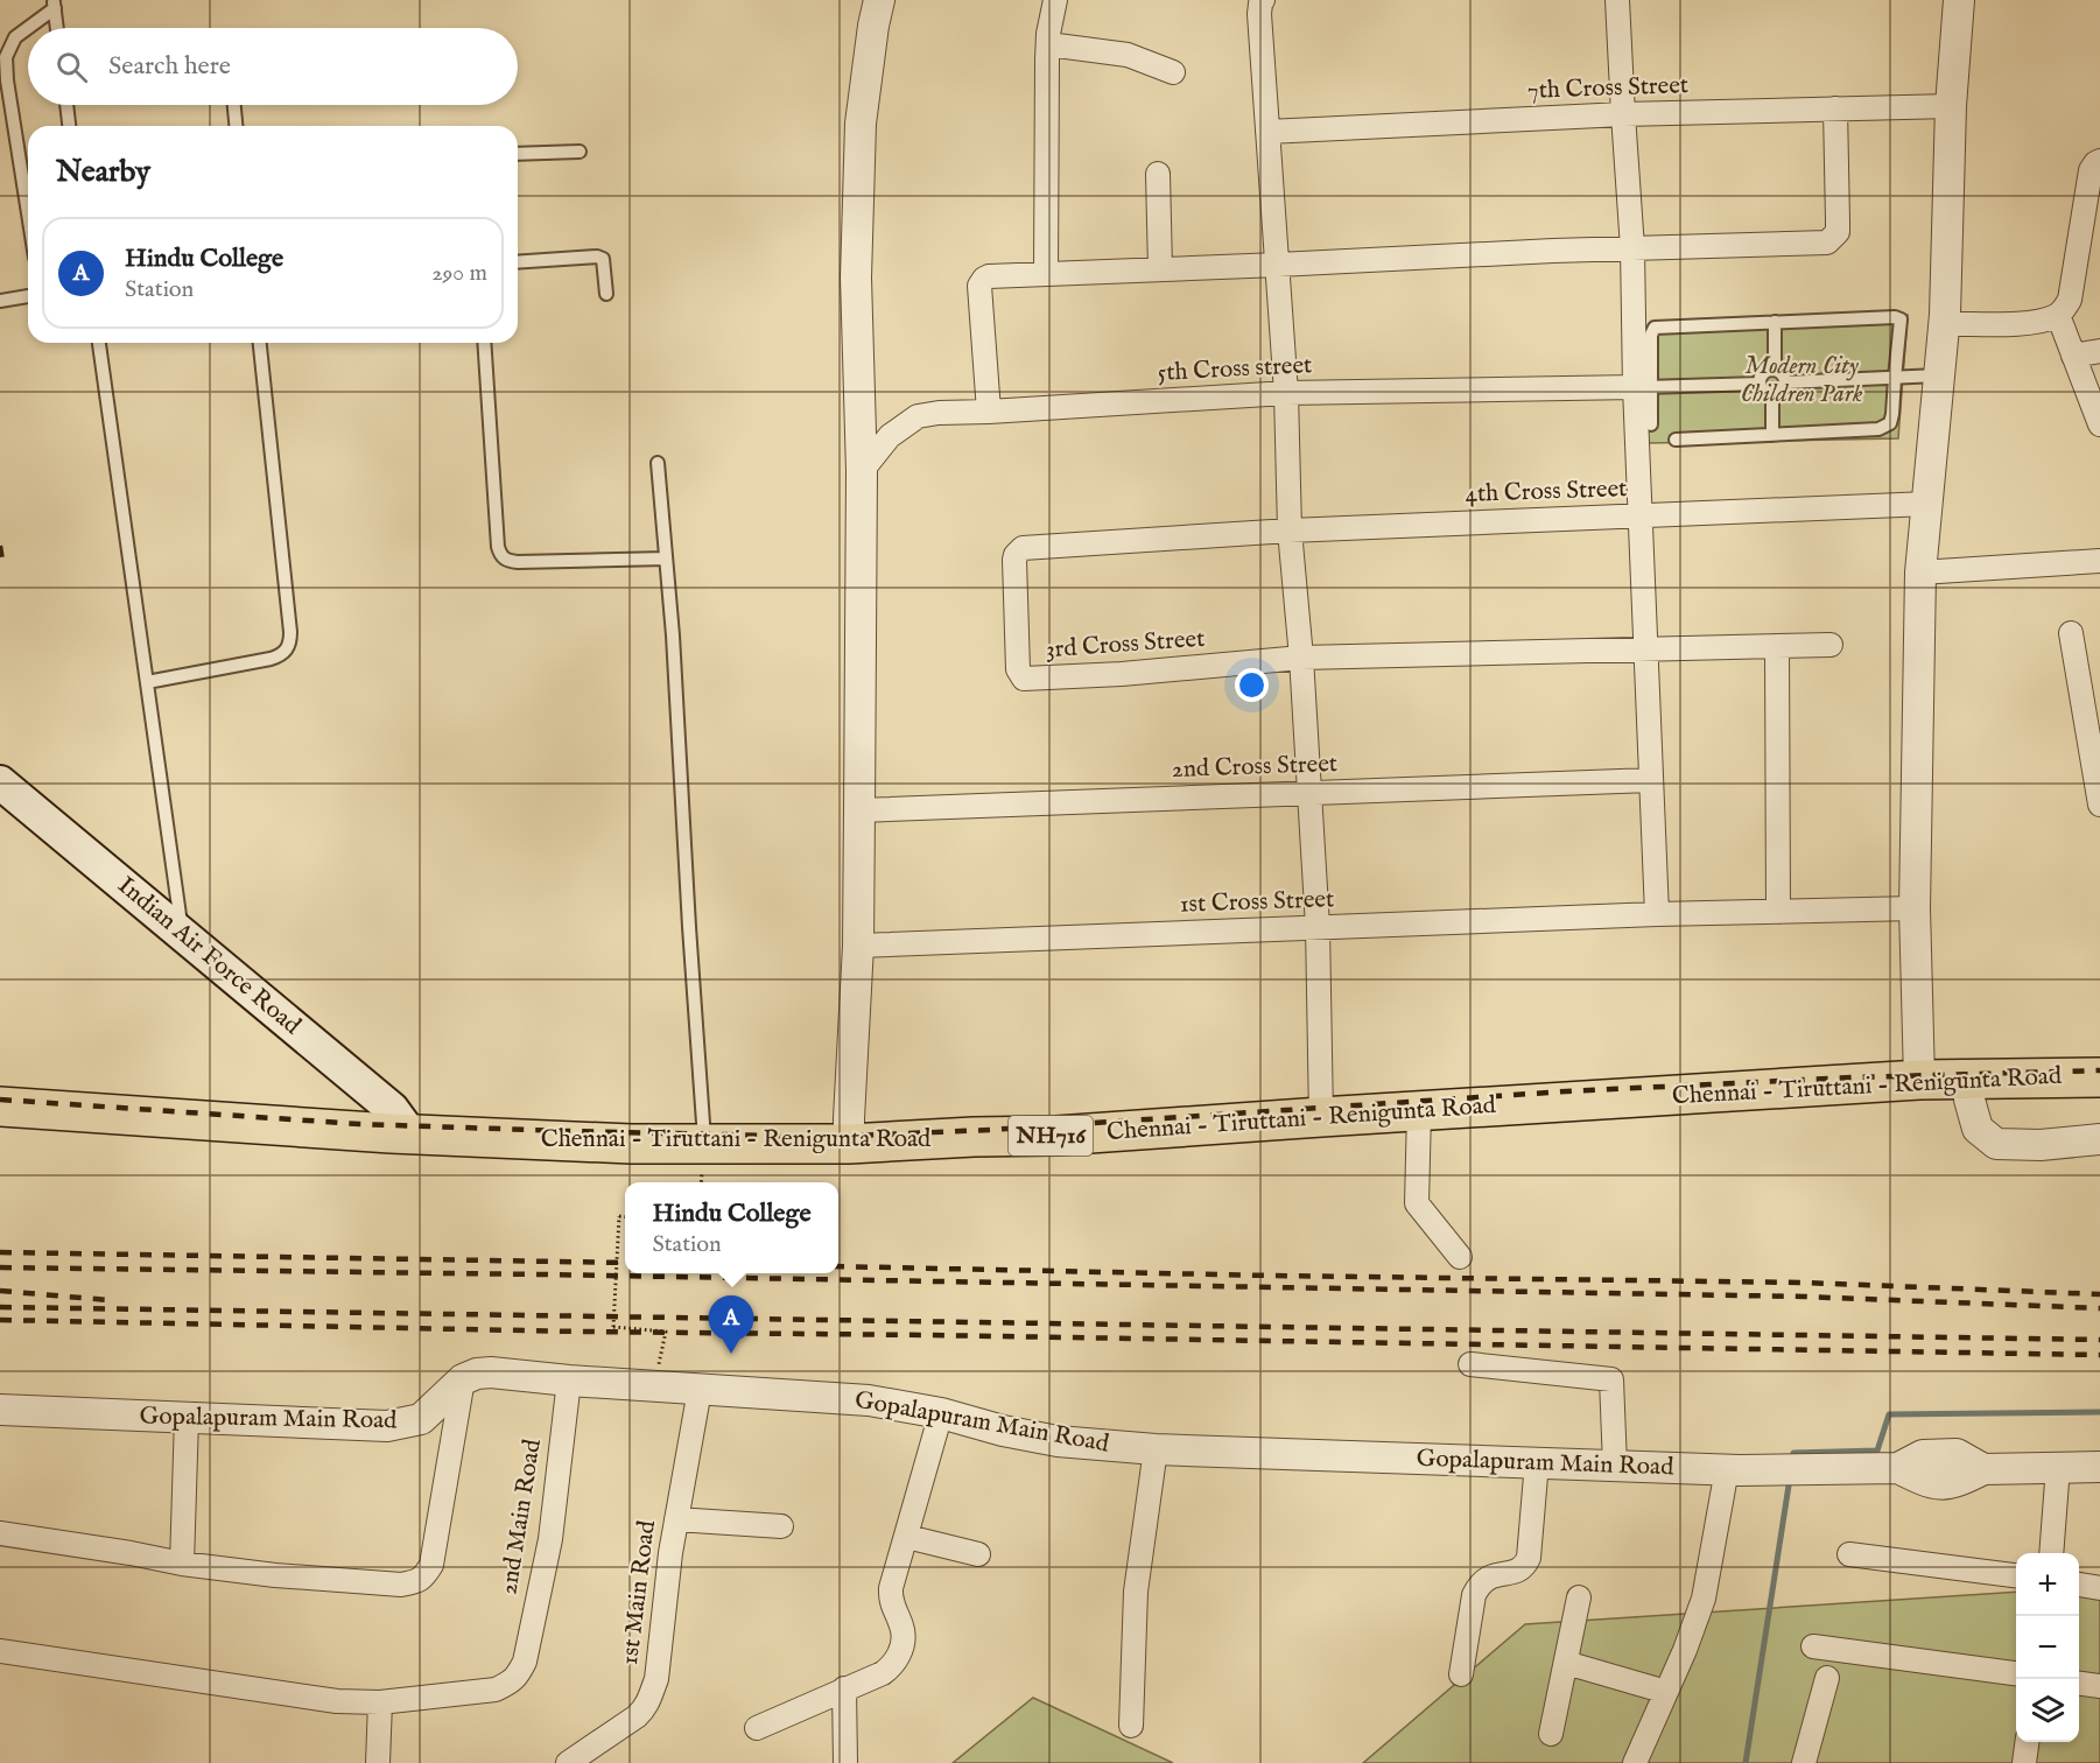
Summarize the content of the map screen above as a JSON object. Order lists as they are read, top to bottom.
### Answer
{
  "streets": {
    "highway": ["Chennai - Tiruttani - Renigunta Road", "NH716"],
    "main road": ["Indian Air Force Road"],
    "street": [
      "7th Cross Street",
      "5th Cross street",
      "4th Cross Street",
      "3rd Cross Street",
      "2nd Cross Street",
      "1st Cross Street",
      "Gopalapuram Main Road",
      "2nd Main Road",
      "1st Main Road"
    ]
  },
  "crossings": [
    ["4th Cross Street", "3rd Cross Street"],
    ["Indian Air Force Road", "Chennai - Tiruttani - Renigunta Road"],
    ["Gopalapuram Main Road", "2nd Main Road"],
    ["Gopalapuram Main Road", "1st Main Road"]
  ],
  "parks": ["Modern City Children Park"],
  "page": {
    "search": "Search here",
    "heading": "Nearby",
    "list": [
      {
        "mark": "A",
        "name": "Hindu College",
        "note": "Station",
        "value": "290 m"
      }
    ],
    "popup": ["Hindu College", "Station"],
    "pins": "A",
    "map_buttons": ["+", "−"]
  }
}
